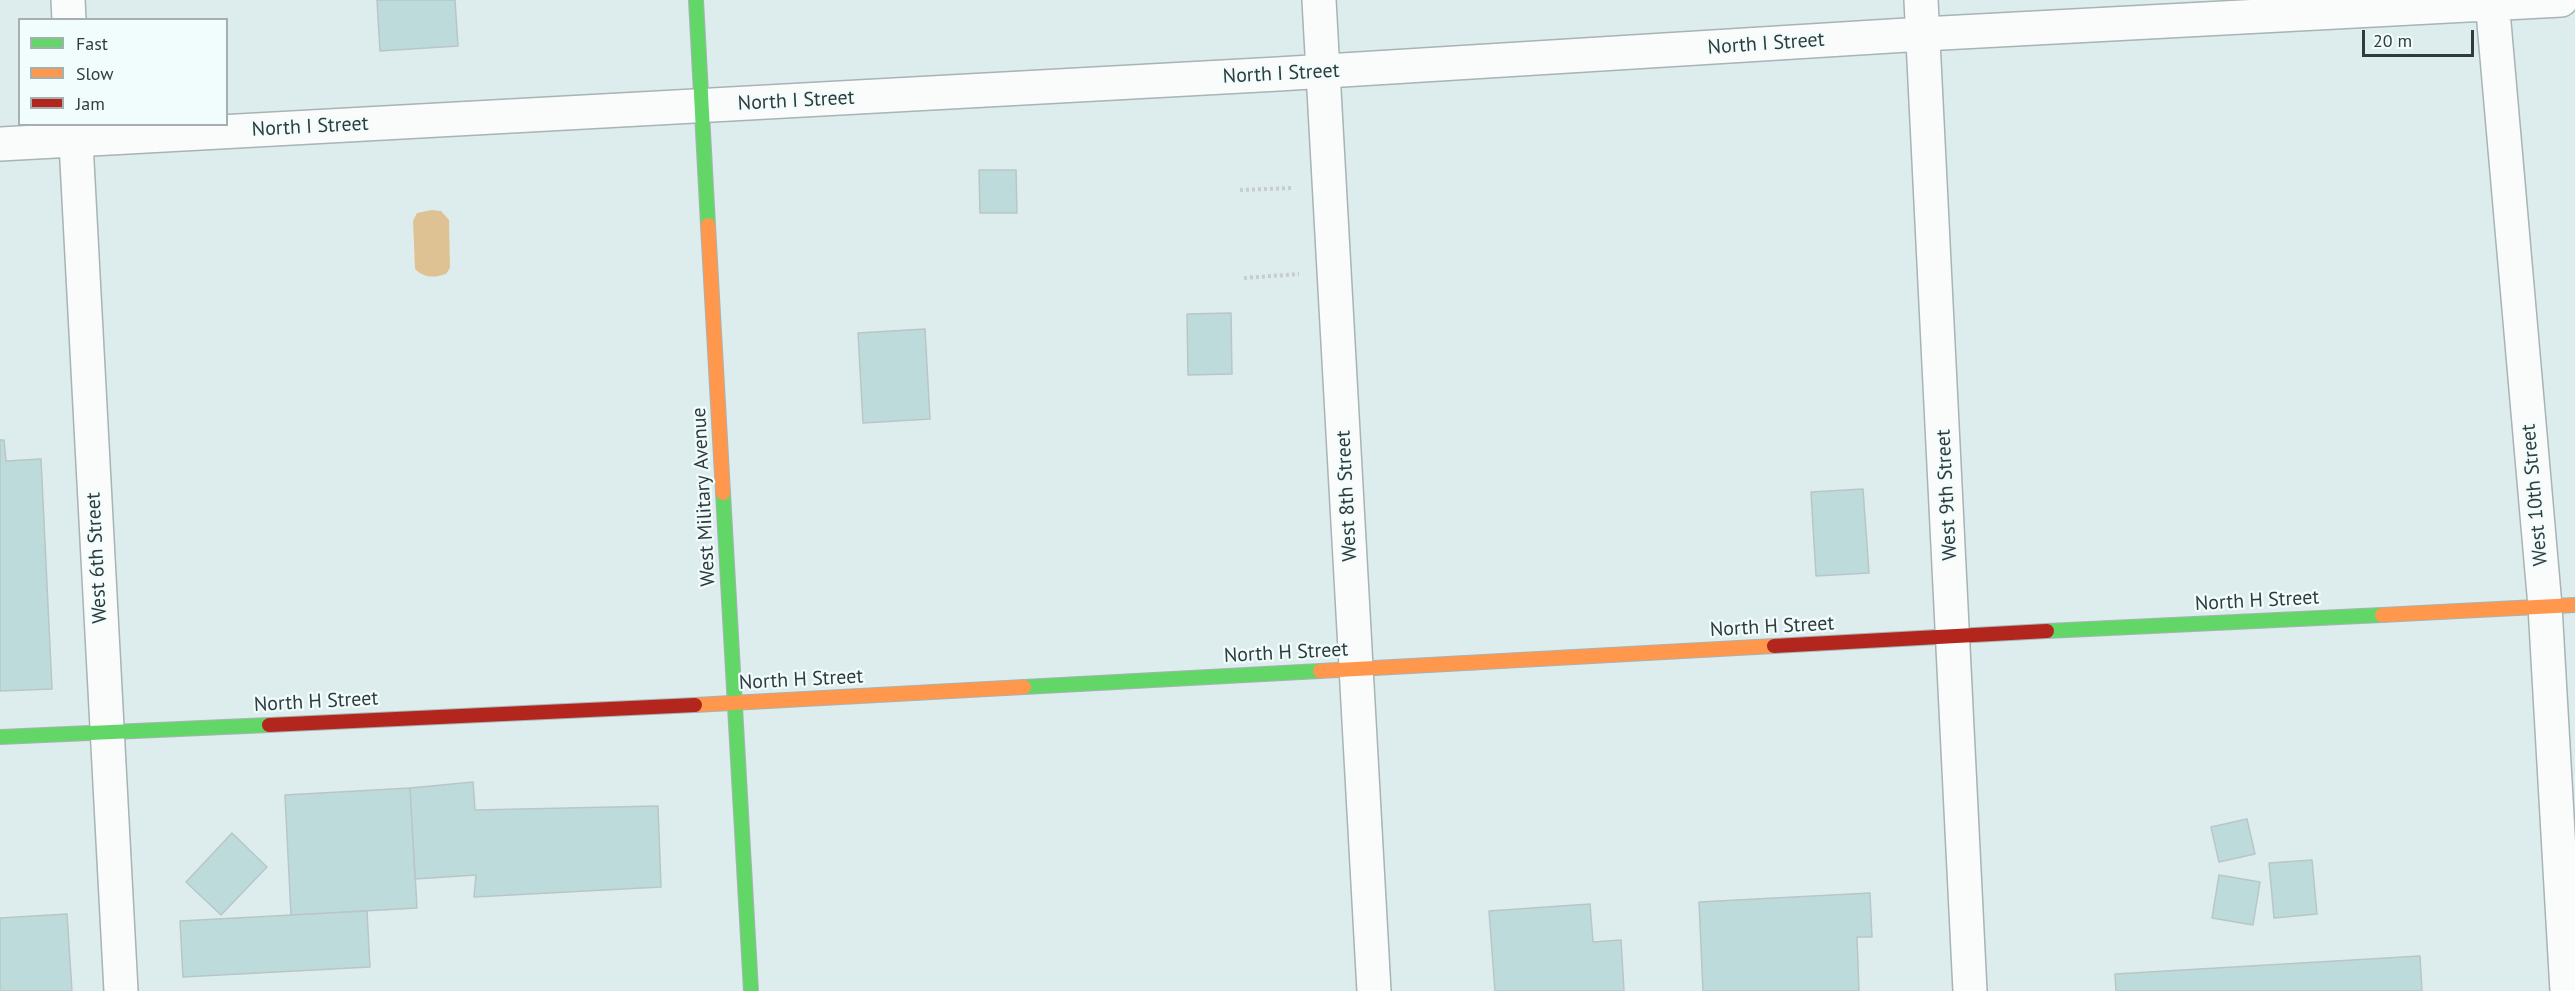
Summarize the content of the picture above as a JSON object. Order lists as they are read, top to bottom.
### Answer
{
  "streets": {
    "street": [
      "North I Street",
      "West 9th Street",
      "West 10th Street",
      "West 8th Street",
      "West Military Avenue",
      "West 6th Street",
      "North H Street"
    ]
  },
  "crossings": [
    ["North I Street", "West 9th Street"],
    ["North I Street", "West 10th Street"],
    ["North I Street", "West 8th Street"],
    ["North I Street", "West Military Avenue"],
    ["North I Street", "West 6th Street"],
    ["West 9th Street", "North H Street"],
    ["West 10th Street", "North H Street"],
    ["West 8th Street", "North H Street"],
    ["West Military Avenue", "North H Street"],
    ["West 6th Street", "North H Street"]
  ],
  "legend": ["Fast", "Slow", "Jam"],
  "scale_bar": "20 m"
}
